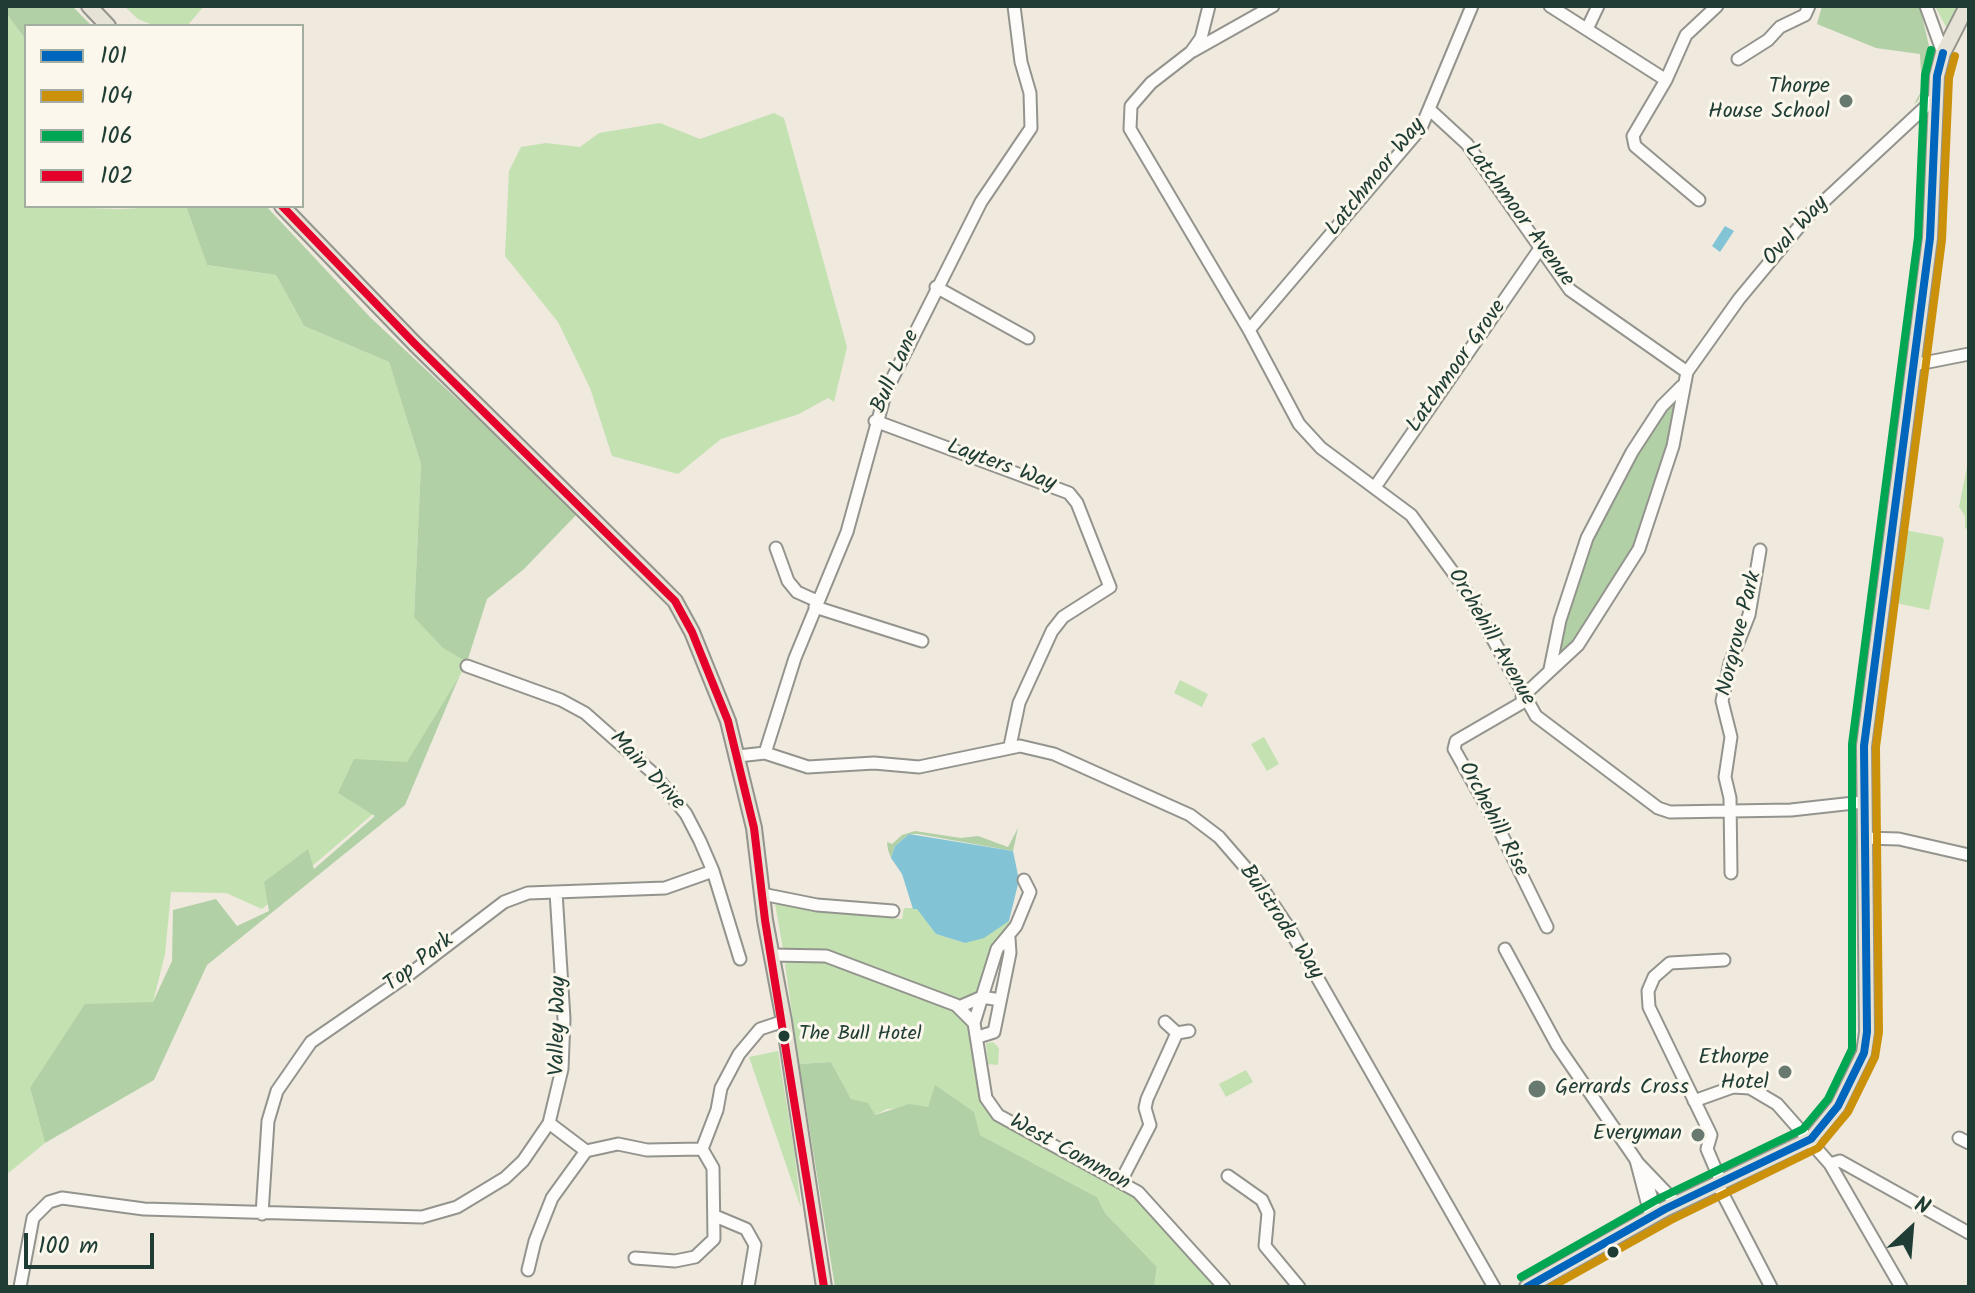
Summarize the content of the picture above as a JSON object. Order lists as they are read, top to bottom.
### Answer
{
  "streets": {
    "street": [
      "Latchmoor Way",
      "Latchmoor Avenue",
      "Oval Way",
      "Latchmoor Grove",
      "Bull Lane",
      "Layters Way",
      "Norgrove Park",
      "Orchehill Avenue",
      "Main Drive",
      "Orchehill Rise",
      "Bulstrode Way",
      "Top Park",
      "Valley Way",
      "West Common"
    ]
  },
  "crossings": [
    ["Latchmoor Way", "Latchmoor Avenue"],
    ["Latchmoor Way", "Orchehill Avenue"],
    ["Latchmoor Avenue", "Oval Way"],
    ["Latchmoor Avenue", "Latchmoor Grove"],
    ["Oval Way", "Orchehill Avenue"],
    ["Oval Way", "Orchehill Rise"],
    ["Latchmoor Grove", "Orchehill Avenue"],
    ["Bull Lane", "Layters Way"],
    ["Bull Lane", "Bulstrode Way"],
    ["Layters Way", "Bulstrode Way"],
    ["Norgrove Park", "Orchehill Avenue"],
    ["Orchehill Avenue", "Orchehill Rise"],
    ["Main Drive", "Top Park"],
    ["Top Park", "Valley Way"]
  ],
  "places": [
    "Thorpe House School",
    "The Bull Hotel",
    "Ethorpe Hotel",
    "Gerrards Cross",
    "Everyman"
  ],
  "lines": [
    "transit line 106",
    "transit line 101",
    "transit line 104",
    "transit line 102"
  ],
  "legend": [
    "101",
    "104",
    "106",
    "102"
  ],
  "scale_bar": "100 m",
  "north": "top right"
}
